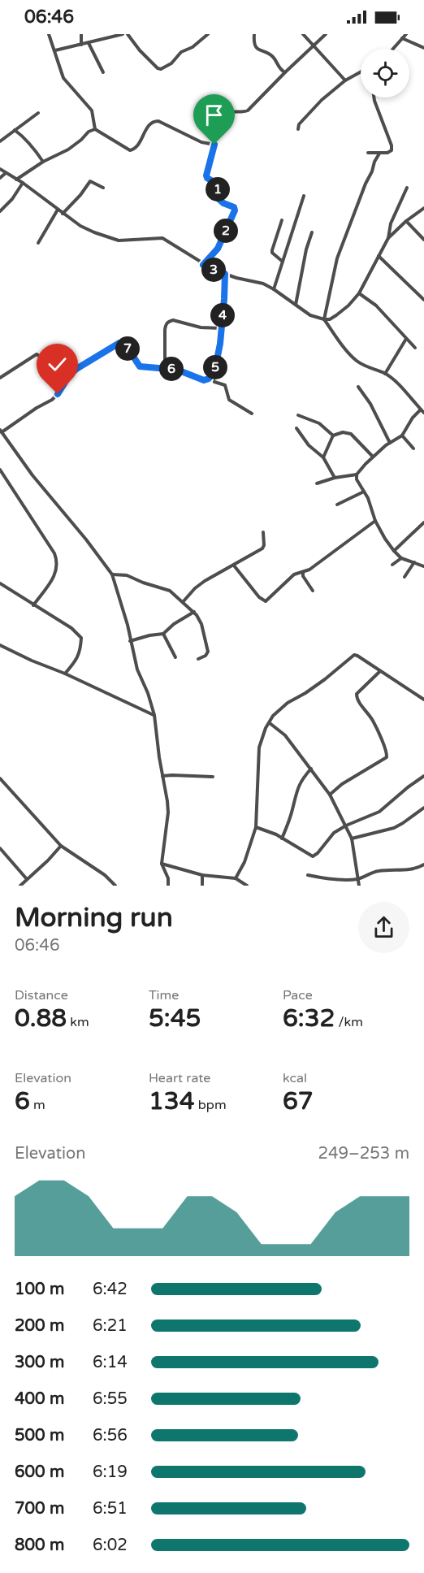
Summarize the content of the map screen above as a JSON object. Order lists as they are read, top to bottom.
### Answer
{
  "page": {
    "status": "06:46",
    "pins": [
      "1",
      "2",
      "3",
      "4",
      "7",
      "5",
      "6"
    ],
    "heading": ["Morning run", "06:46"],
    "stats": [
      ["Distance", "0.88 km"],
      ["Time", "5:45"],
      ["Pace", "6:32 /km"],
      ["Elevation", "6 m"],
      ["Heart rate", "134 bpm"],
      ["kcal", "67"]
    ],
    "chart": ["Elevation", "249–253 m"],
    "list": [
      {
        "name": "100 m",
        "note": "6:42"
      },
      {
        "name": "200 m",
        "note": "6:21"
      },
      {
        "name": "300 m",
        "note": "6:14"
      },
      {
        "name": "400 m",
        "note": "6:55"
      },
      {
        "name": "500 m",
        "note": "6:56"
      },
      {
        "name": "600 m",
        "note": "6:19"
      },
      {
        "name": "700 m",
        "note": "6:51"
      },
      {
        "name": "800 m",
        "note": "6:02"
      }
    ]
  }
}
